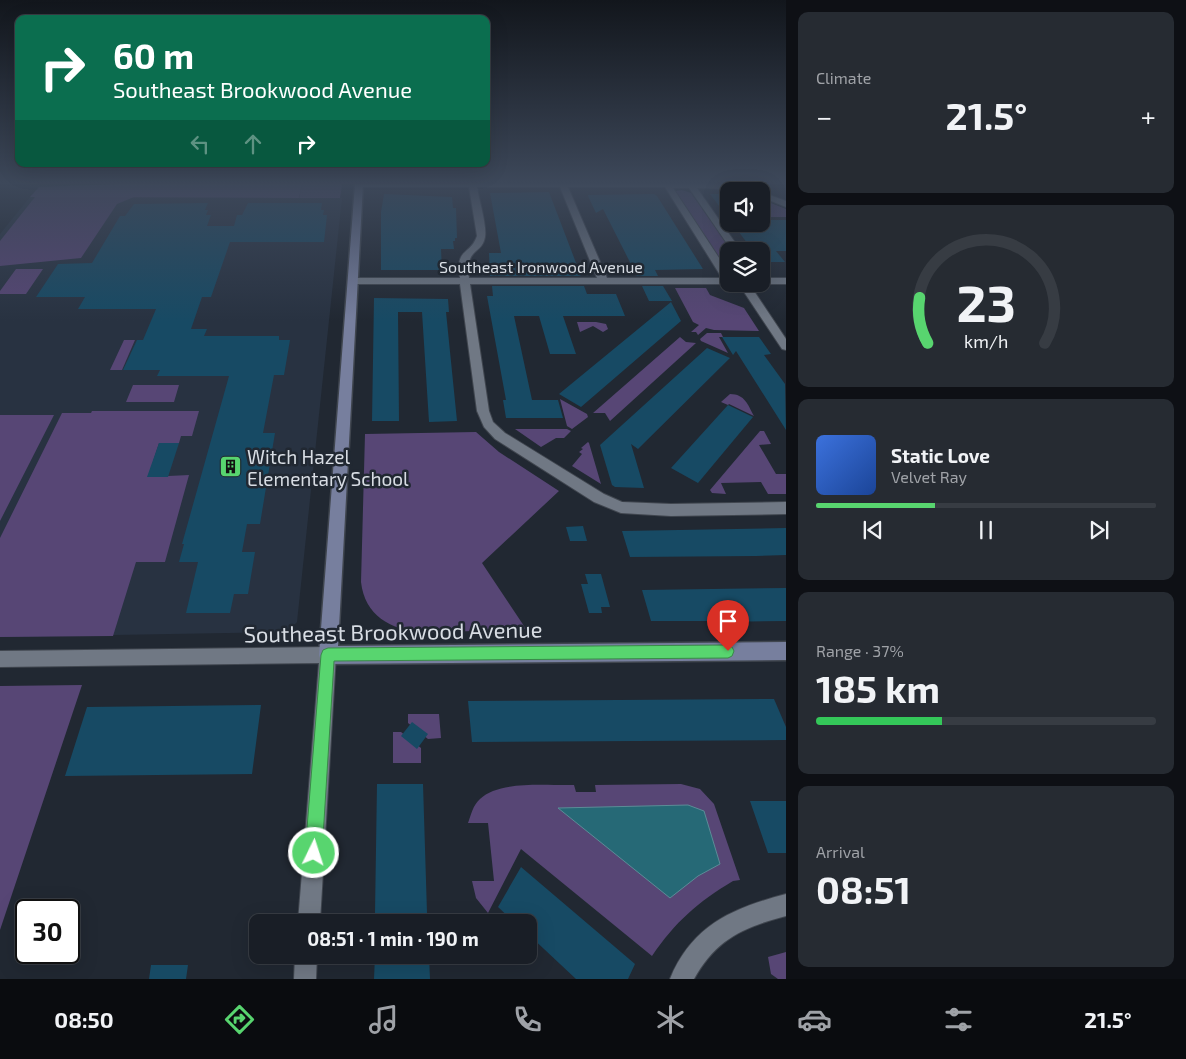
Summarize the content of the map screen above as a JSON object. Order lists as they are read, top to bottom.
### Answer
{
  "streets": {
    "street": ["Southeast Ironwood Avenue", "Southeast Brookwood Avenue"]
  },
  "places": {
    "building": ["Witch Hazel Elementary School"]
  },
  "page": {
    "tile": [
      "Climate",
      ["Range · 37%", "185 km"],
      ["Arrival", "08:51"]
    ],
    "turn": ["60 m", "Southeast Brookwood Avenue"],
    "heat": ["−", "21.5°", "+"],
    "song": ["Static Love", "Velvet Ray"],
    "limit": "30",
    "trip": "08:51 · 1 min · 190 m",
    "tabs": ["08:50", "21.5°"],
    "gauge": ["23", "km/h"]
  }
}
